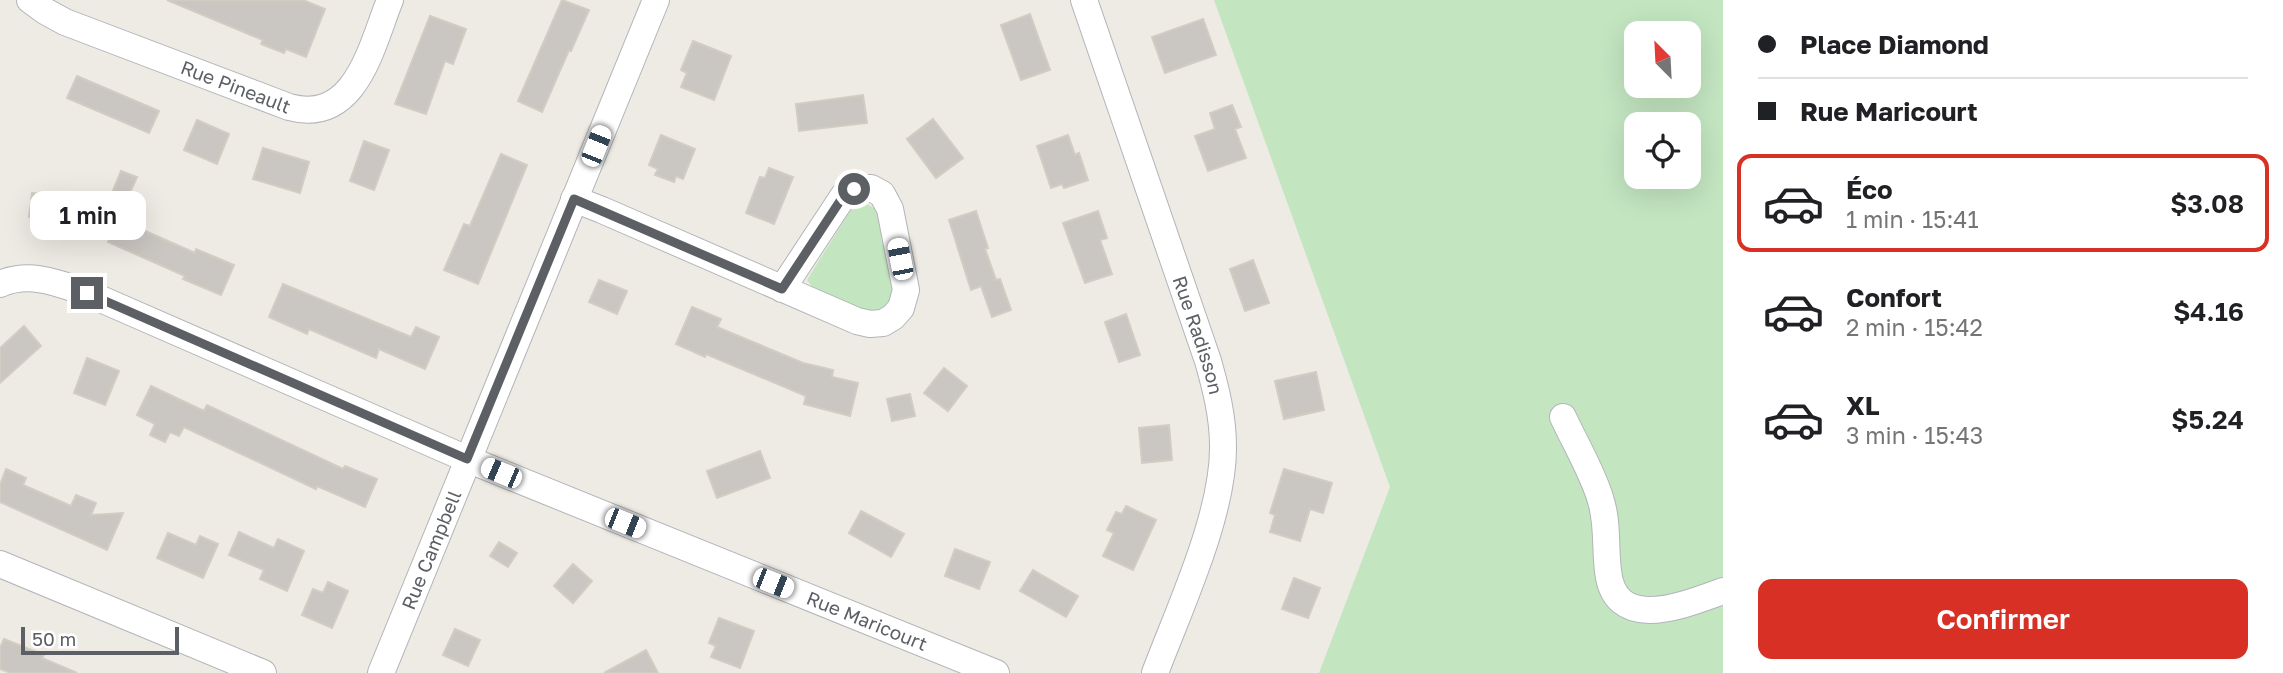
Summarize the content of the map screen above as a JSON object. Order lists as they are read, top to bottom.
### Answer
{
  "streets": {
    "street": [
      "Rue Pineault",
      "Rue Radisson",
      "Rue Campbell",
      "Rue Maricourt"
    ]
  },
  "crossings": [
    ["Rue Campbell", "Rue Maricourt"]
  ],
  "scale_bar": "50 m",
  "north": "top left",
  "page": {
    "banner": ["Place Diamond", "Rue Maricourt"],
    "list": [
      {
        "name": "Éco",
        "note": "1 min · 15:41",
        "value": "$3.08"
      },
      {
        "name": "Confort",
        "note": "2 min · 15:42",
        "value": "$4.16"
      },
      {
        "name": "XL",
        "note": "3 min · 15:43",
        "value": "$5.24"
      }
    ],
    "bubble": "1 min",
    "buttons": "Confirmer",
    "scale": "50 m"
  }
}
